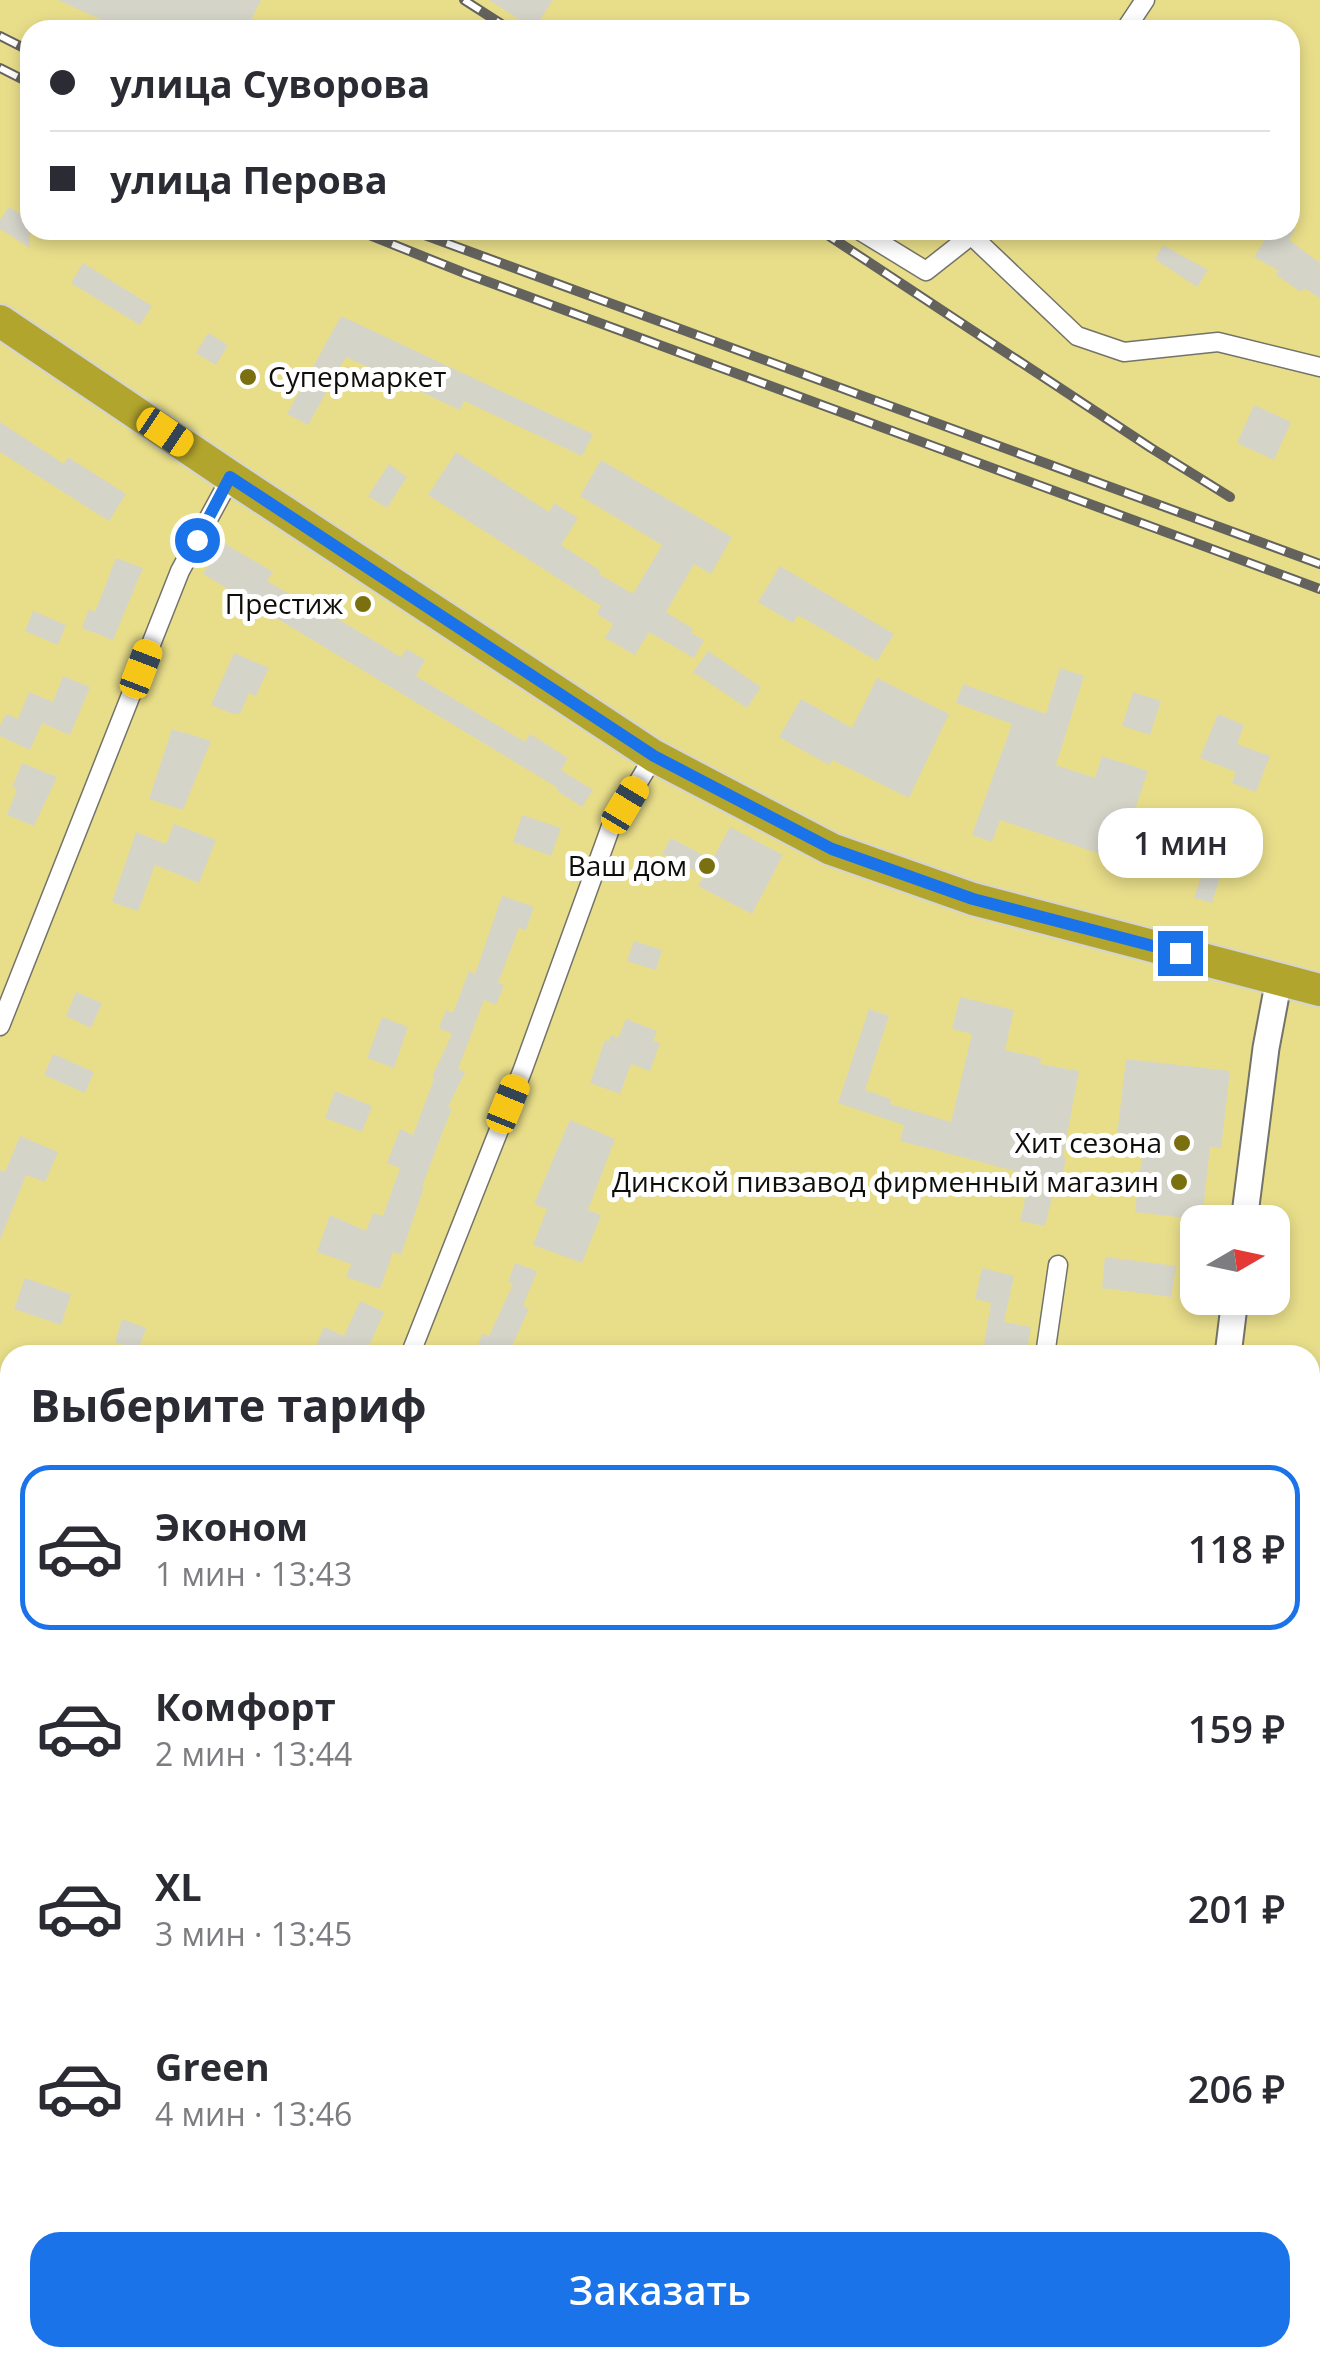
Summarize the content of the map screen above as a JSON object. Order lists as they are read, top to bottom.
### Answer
{
  "places": [
    "Супермаркет",
    "Престиж",
    "Ваш дом",
    "Хит сезона",
    "Динской пивзавод фирменный магазин"
  ],
  "north": "right",
  "page": {
    "banner": ["улица Суворова", "улица Перова"],
    "bubble": "1 мин",
    "heading": "Выберите тариф",
    "list": [
      {
        "name": "Эконом",
        "note": "1 мин · 13:43",
        "value": "118 ₽"
      },
      {
        "name": "Комфорт",
        "note": "2 мин · 13:44",
        "value": "159 ₽"
      },
      {
        "name": "XL",
        "note": "3 мин · 13:45",
        "value": "201 ₽"
      },
      {
        "name": "Green",
        "note": "4 мин · 13:46",
        "value": "206 ₽"
      }
    ],
    "buttons": "Заказать"
  }
}
